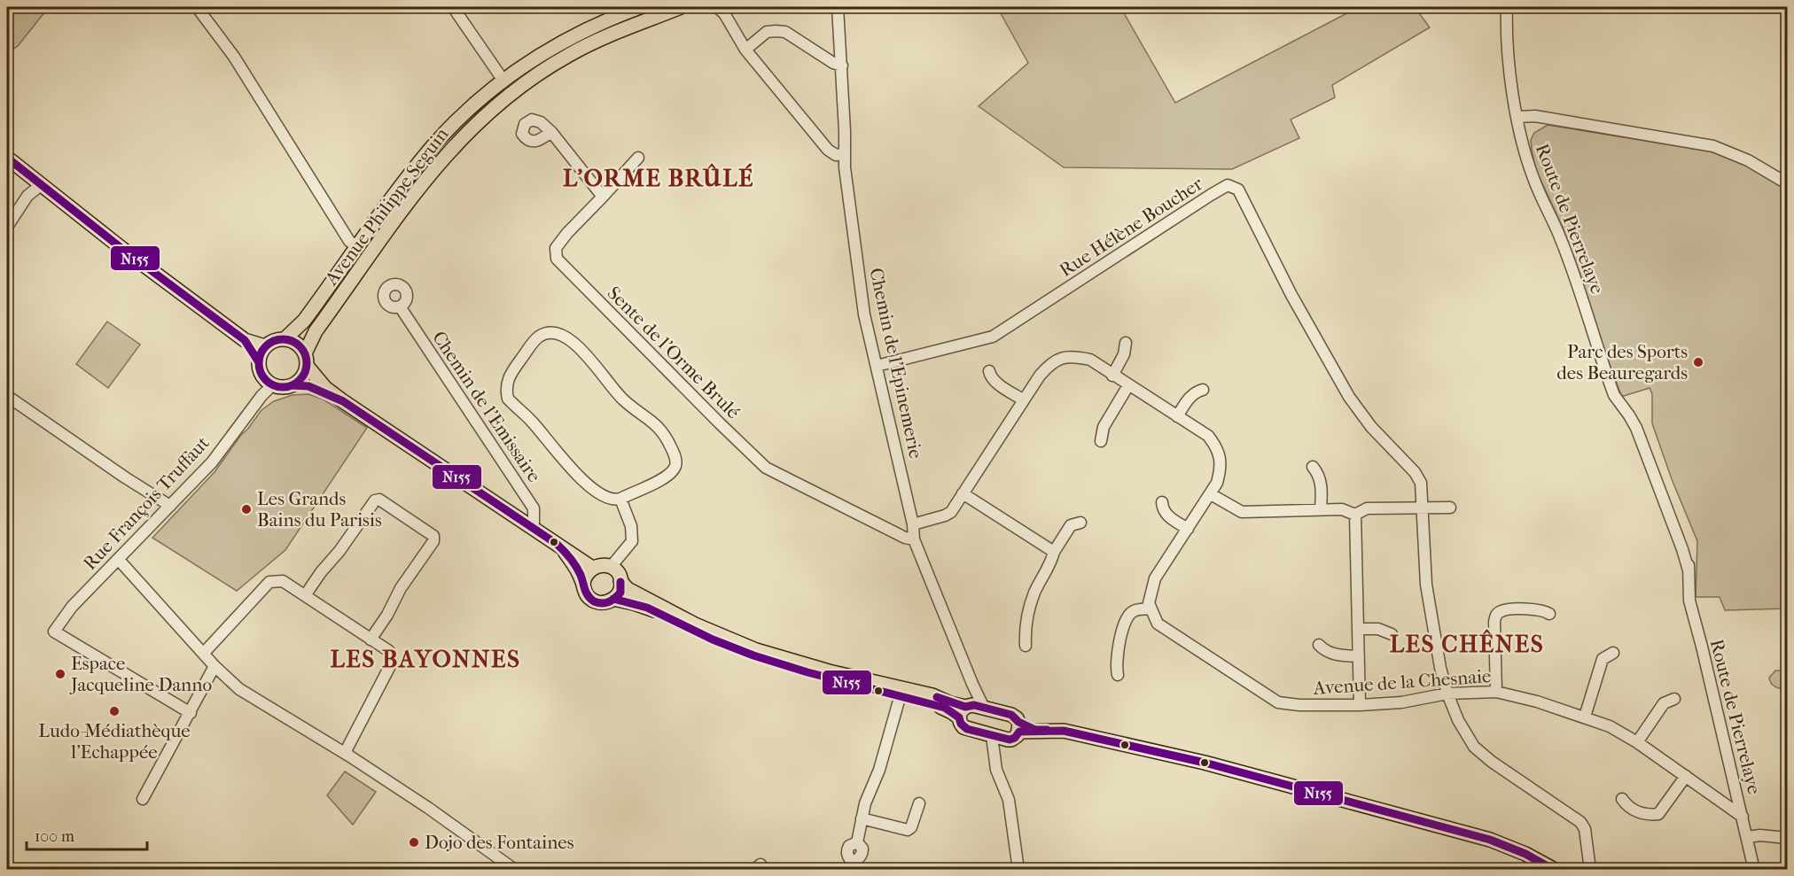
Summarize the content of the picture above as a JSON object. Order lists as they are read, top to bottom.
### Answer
{
  "streets": {
    "main road": ["Avenue Philippe Seguin"],
    "street": [
      "Route de Pierrelaye",
      "Rue Hélène Boucher",
      "Sente de l'Orme Brulé",
      "Chemin de l'Epinemerie",
      "Chemin de l'Emissaire",
      "Rue François Truffaut",
      "Avenue de la Chesnaie"
    ]
  },
  "crossings": [
    ["Avenue Philippe Seguin", "Rue François Truffaut"],
    ["Route de Pierrelaye", "Avenue de la Chesnaie"],
    ["Rue Hélène Boucher", "Chemin de l'Epinemerie"],
    ["Rue Hélène Boucher", "Avenue de la Chesnaie"],
    ["Sente de l'Orme Brulé", "Chemin de l'Epinemerie"]
  ],
  "districts": ["L'ORME BRÛLÉ", "LES CHÊNES", "LES BAYONNES"],
  "places": [
    "Parc des Sports des Beauregards",
    "Les Grands Bains du Parisis",
    "Espace Jacqueline Danno",
    "Ludo-Médiathèque l'Echappée",
    "Dojo des Fontaines"
  ],
  "lines": ["transit line N155"],
  "scale_bar": "100 m"
}
